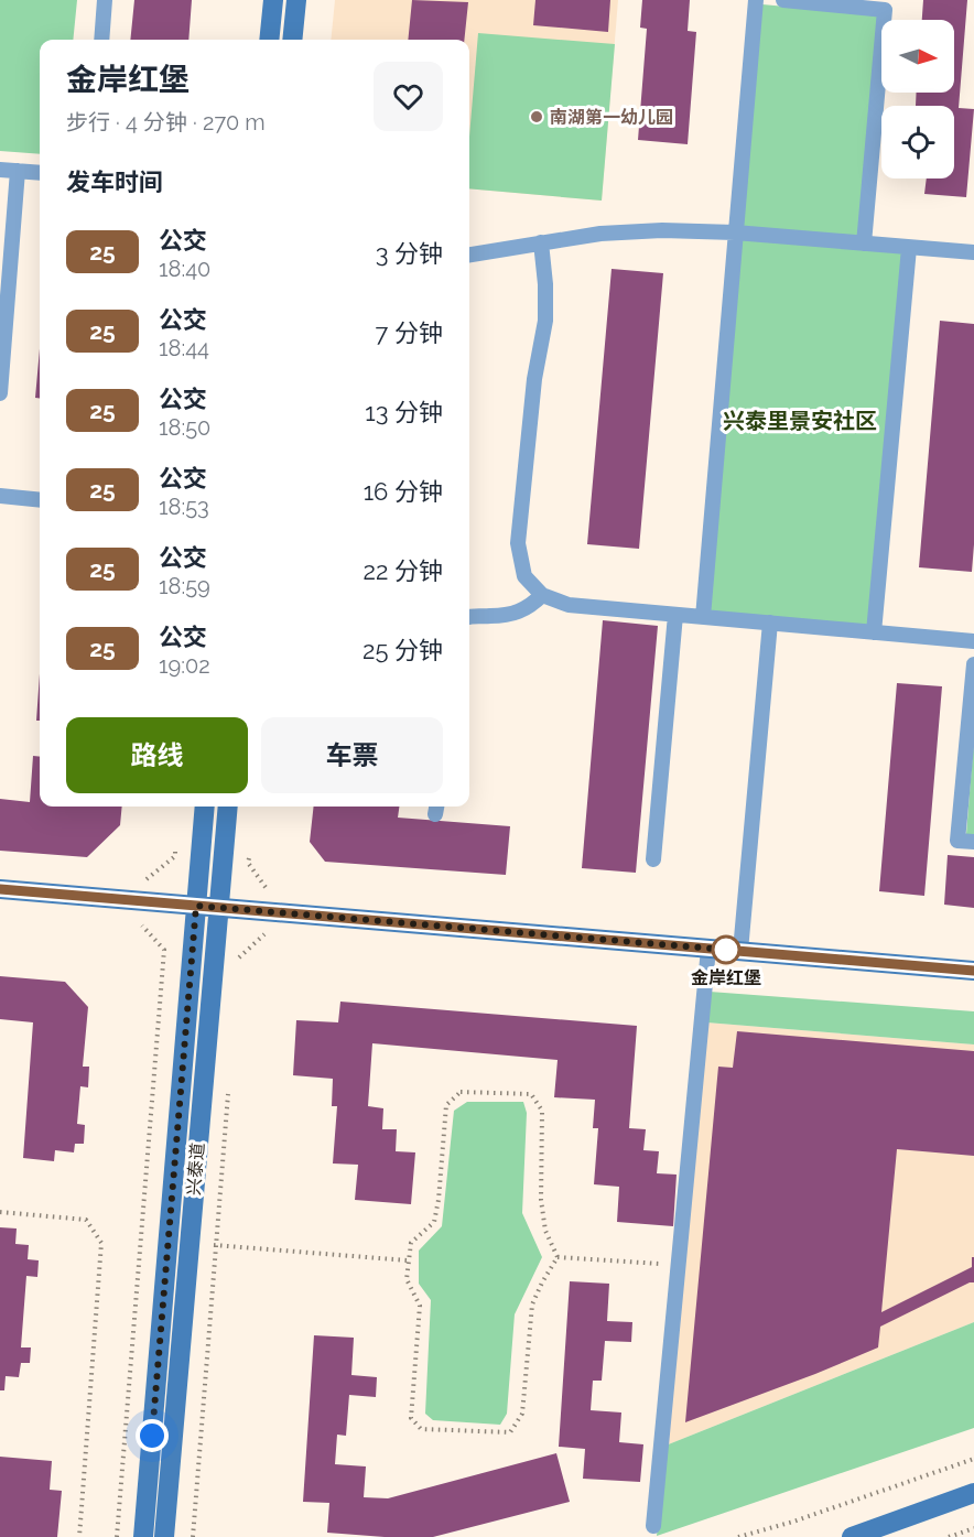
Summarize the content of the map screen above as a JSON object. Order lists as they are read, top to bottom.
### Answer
{
  "streets": {
    "street": ["兴泰道"]
  },
  "districts": ["兴泰里景安社区"],
  "places": ["南湖第一幼儿园", "金岸红堡"],
  "lines": ["bus line 25"],
  "north": "right",
  "page": {
    "heading": [
      ["金岸红堡", "步行 · 4 分钟 · 270 m"],
      "发车时间"
    ],
    "list": [
      {
        "mark": "25",
        "name": "公交",
        "note": "18:40",
        "value": "3 分钟"
      },
      {
        "mark": "25",
        "name": "公交",
        "note": "18:44",
        "value": "7 分钟"
      },
      {
        "mark": "25",
        "name": "公交",
        "note": "18:50",
        "value": "13 分钟"
      },
      {
        "mark": "25",
        "name": "公交",
        "note": "18:53",
        "value": "16 分钟"
      },
      {
        "mark": "25",
        "name": "公交",
        "note": "18:59",
        "value": "22 分钟"
      },
      {
        "mark": "25",
        "name": "公交",
        "note": "19:02",
        "value": "25 分钟"
      }
    ],
    "buttons": ["路线", "车票"]
  }
}
